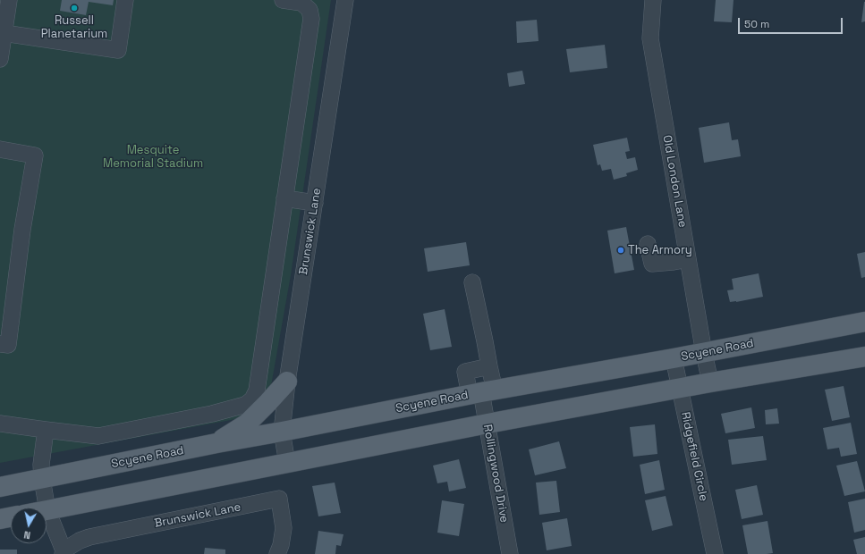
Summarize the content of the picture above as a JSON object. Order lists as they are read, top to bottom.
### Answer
{
  "streets": {
    "main road": ["Scyene Road"],
    "street": [
      "Old London Lane",
      "Brunswick Lane",
      "Ridgefield Circle",
      "Rollingwood Drive"
    ]
  },
  "crossings": [
    ["Old London Lane", "Scyene Road"],
    ["Brunswick Lane", "Scyene Road"],
    ["Scyene Road", "Ridgefield Circle"],
    ["Scyene Road", "Rollingwood Drive"]
  ],
  "parks": ["Mesquite Memorial Stadium"],
  "places": ["Russell Planetarium", "The Armory"],
  "scale_bar": "50 m",
  "north": "bottom"
}
